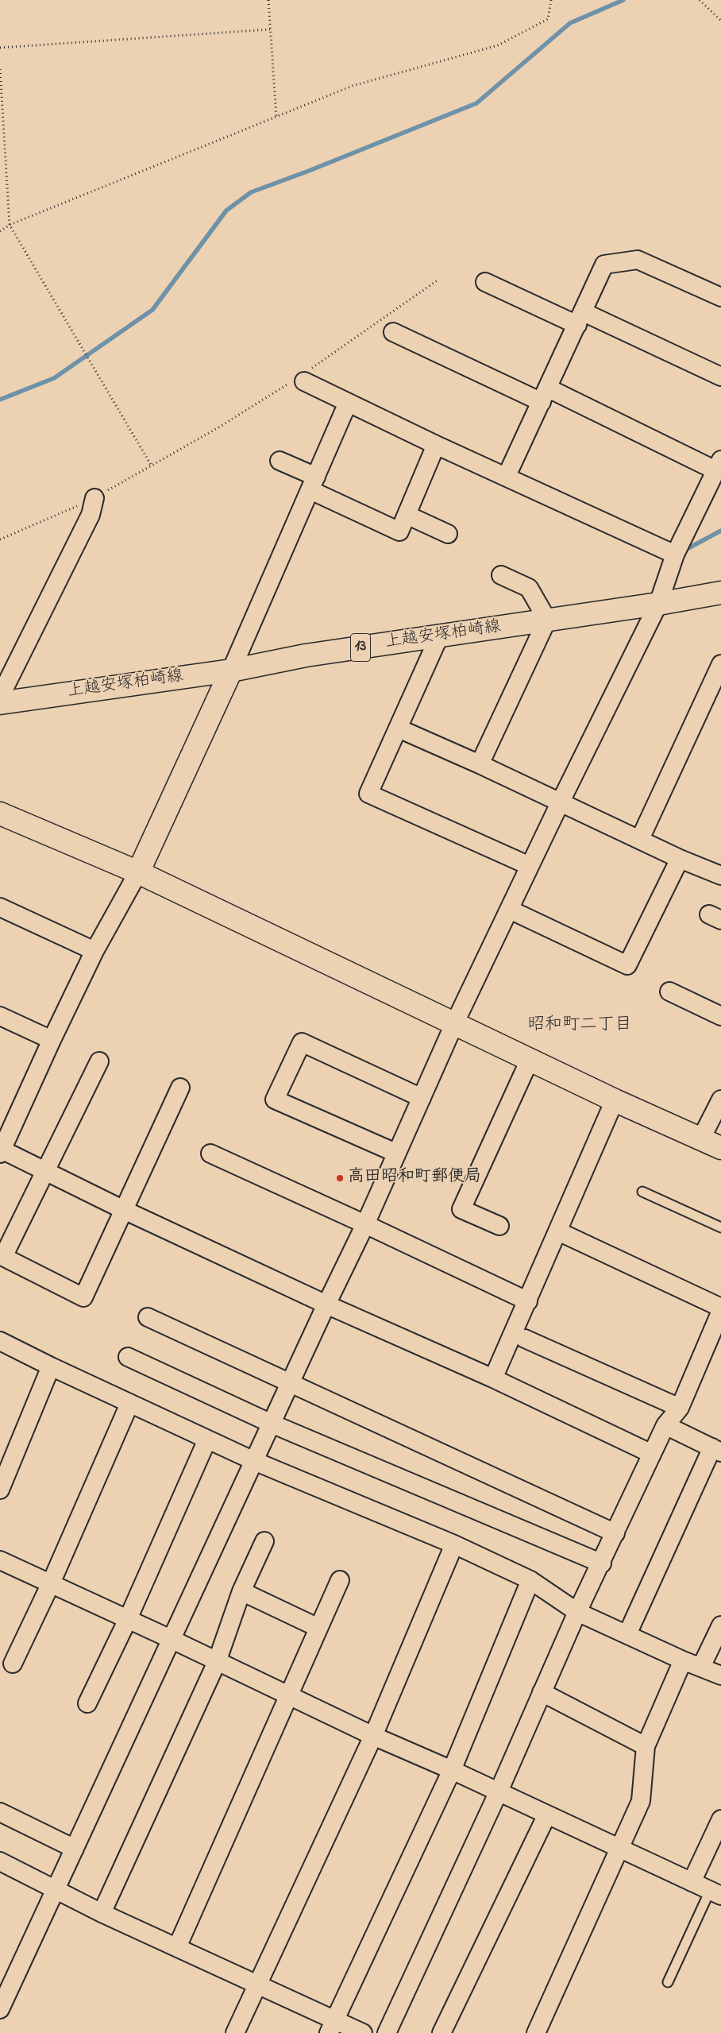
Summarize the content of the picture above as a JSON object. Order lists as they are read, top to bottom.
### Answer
{
  "streets": {
    "street": ["上越安塚柏崎線", "13"]
  },
  "districts": ["昭和町二丁目"],
  "places": ["高田昭和町郵便局"]
}
